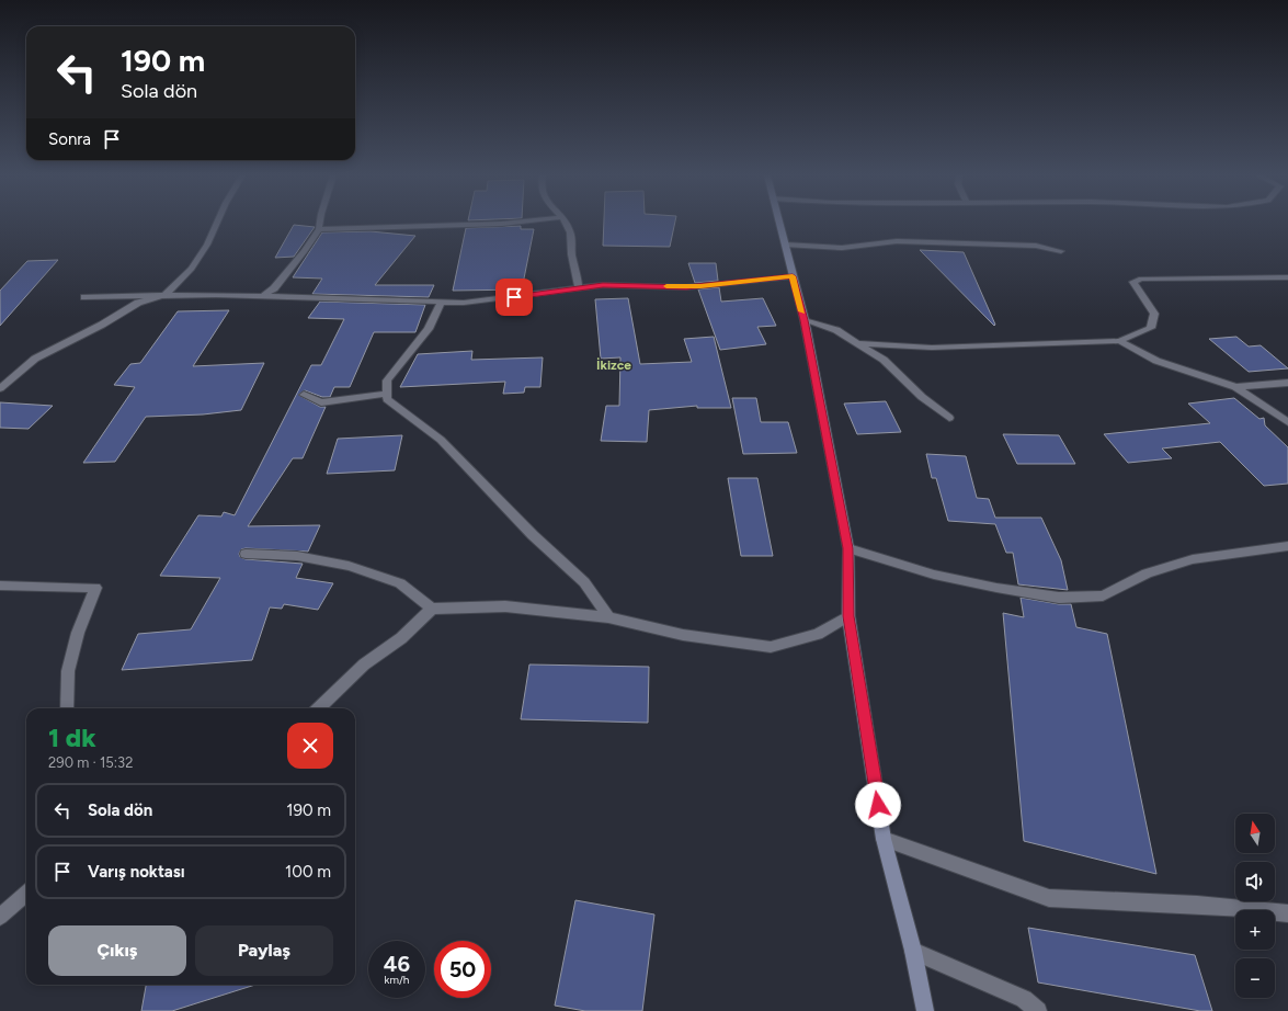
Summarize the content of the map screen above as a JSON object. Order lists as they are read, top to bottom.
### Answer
{
  "districts": ["İkizce"],
  "north": "top",
  "page": {
    "turn": ["190 m", "Sola dön"],
    "then": "Sonra",
    "heading": ["1 dk", "290 m · 15:32"],
    "list": [
      {
        "name": "Sola dön",
        "value": "190 m"
      },
      {
        "name": "Varış noktası",
        "value": "100 m"
      }
    ],
    "map_buttons": ["+", "−"],
    "buttons": ["Çıkış", "Paylaş"],
    "speed": "46 km/h",
    "limit": "50"
  }
}
